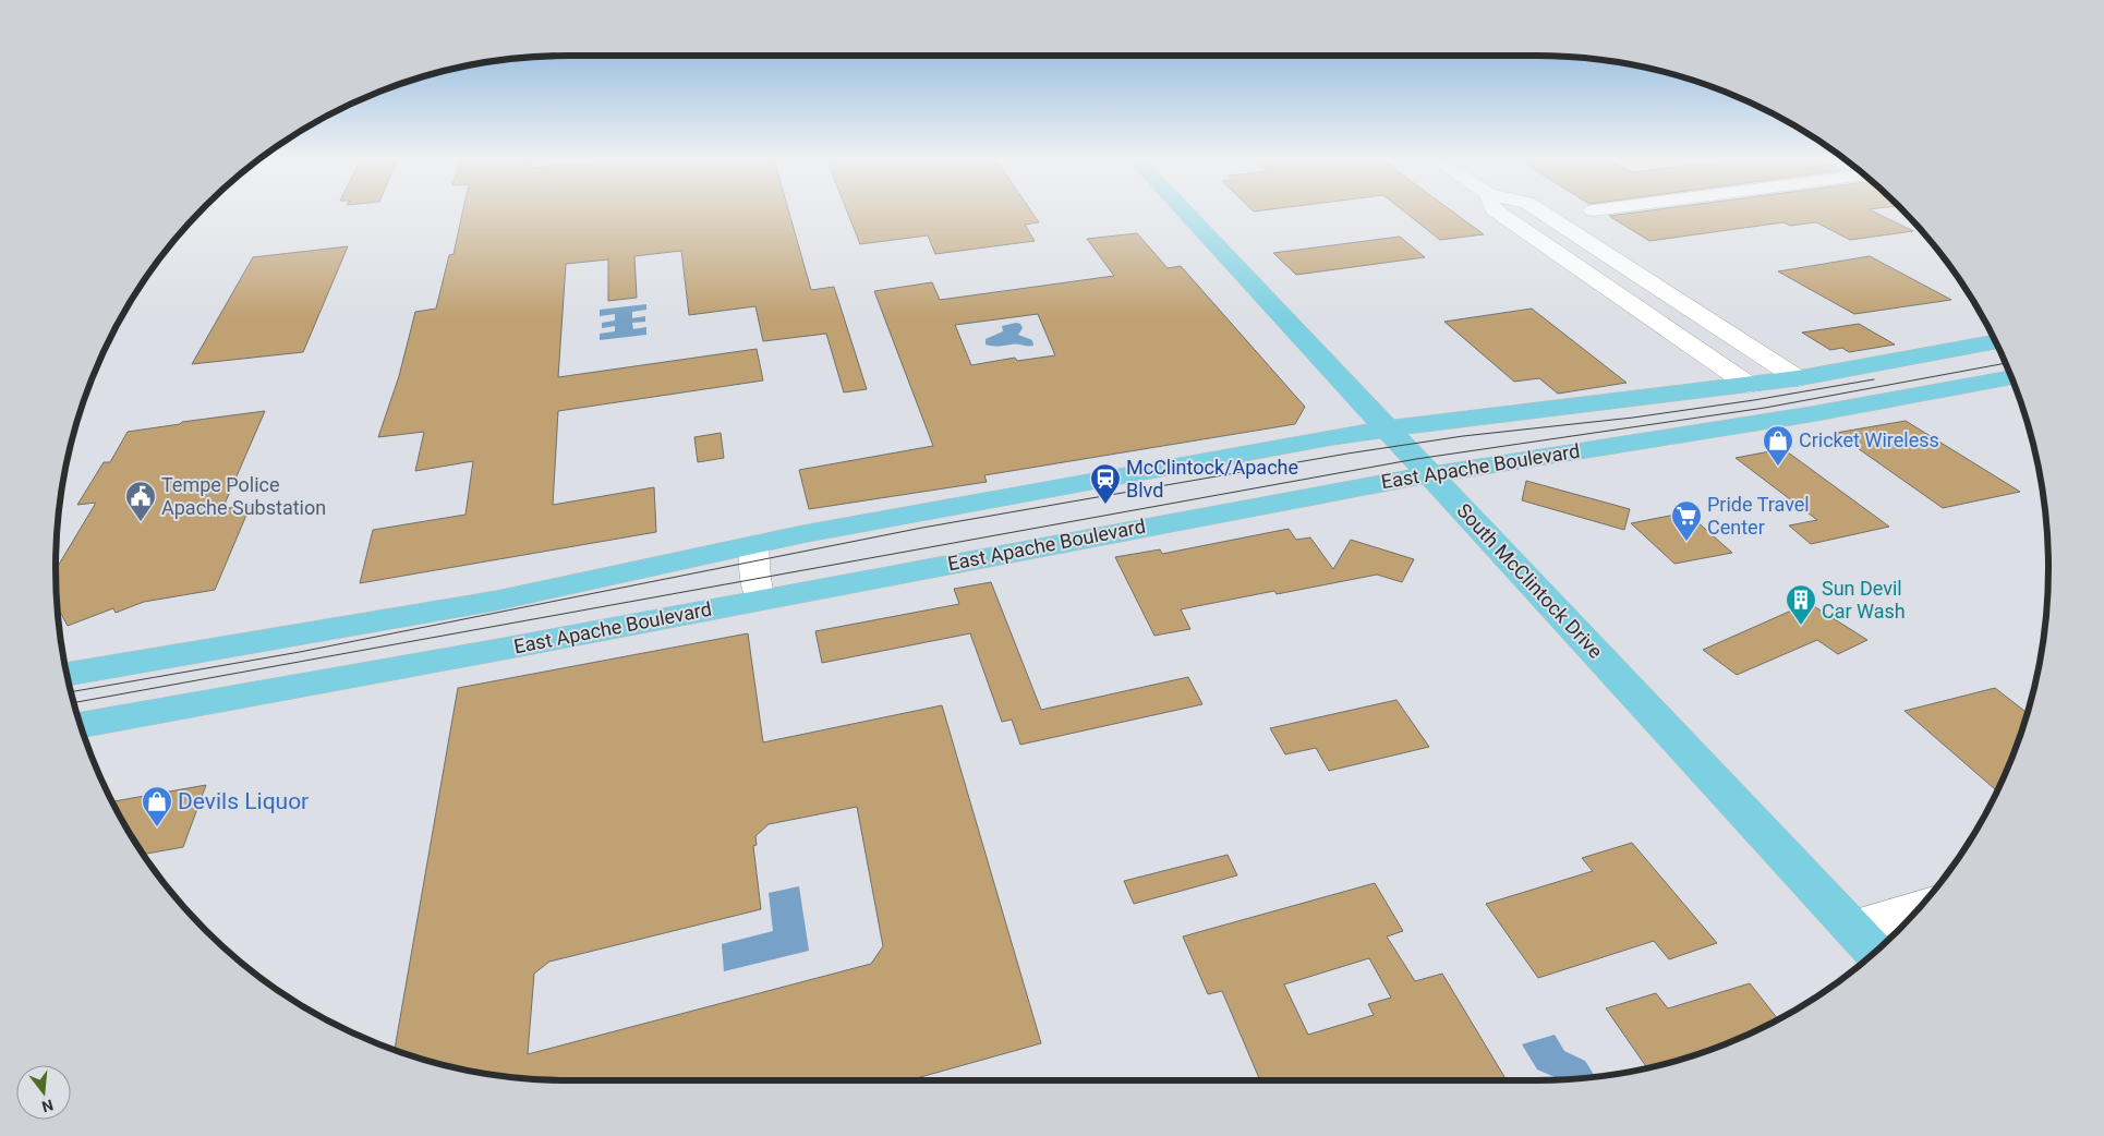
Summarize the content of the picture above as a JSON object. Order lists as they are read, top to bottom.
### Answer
{
  "streets": {
    "main road": ["East Apache Boulevard", "South McClintock Drive"]
  },
  "crossings": [
    ["East Apache Boulevard", "South McClintock Drive"]
  ],
  "places": {
    "shop": ["Cricket Wireless", "Devils Liquor"],
    "station": ["McClintock/Apache Blvd"],
    "public building": ["Tempe Police Apache Substation"],
    "supermarket": ["Pride Travel Center"],
    "building": ["Sun Devil Car Wash"]
  },
  "north": "bottom"
}
